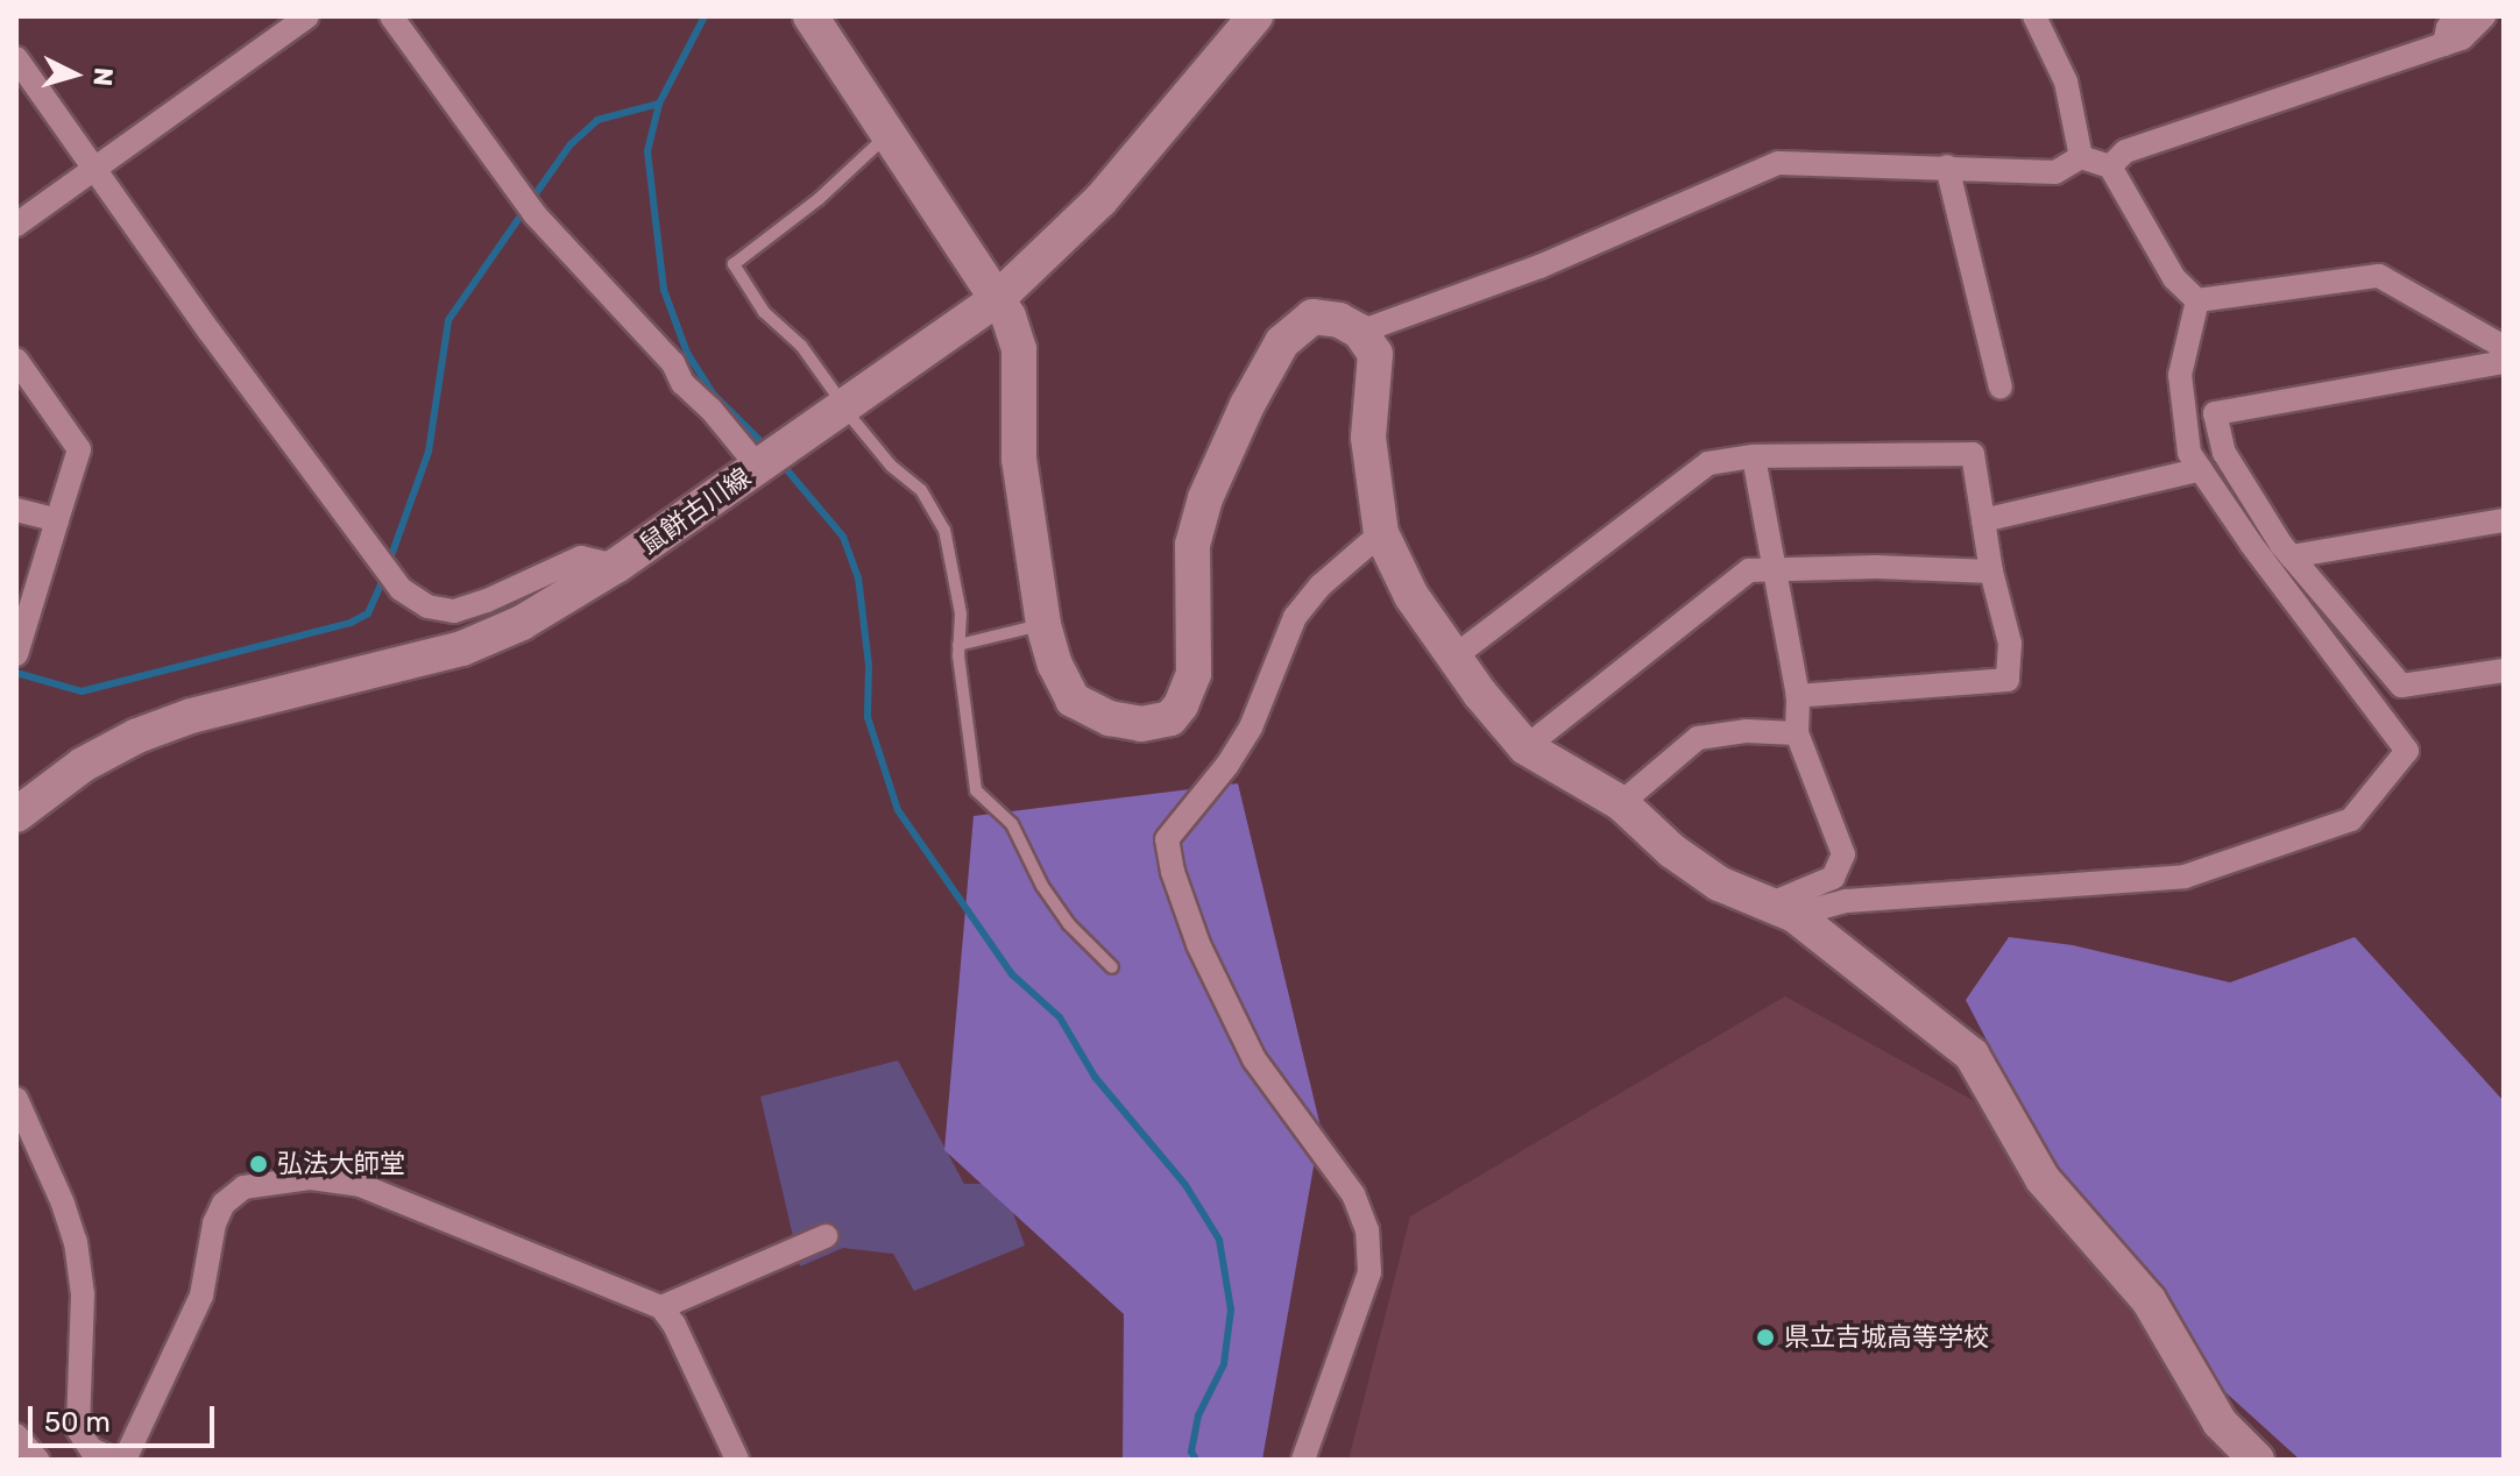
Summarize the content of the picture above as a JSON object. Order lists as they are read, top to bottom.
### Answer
{
  "streets": {
    "street": ["鼠餅古川線"]
  },
  "places": ["弘法大師堂", "県立吉城高等学校"],
  "scale_bar": "50 m",
  "north": "right"
}
